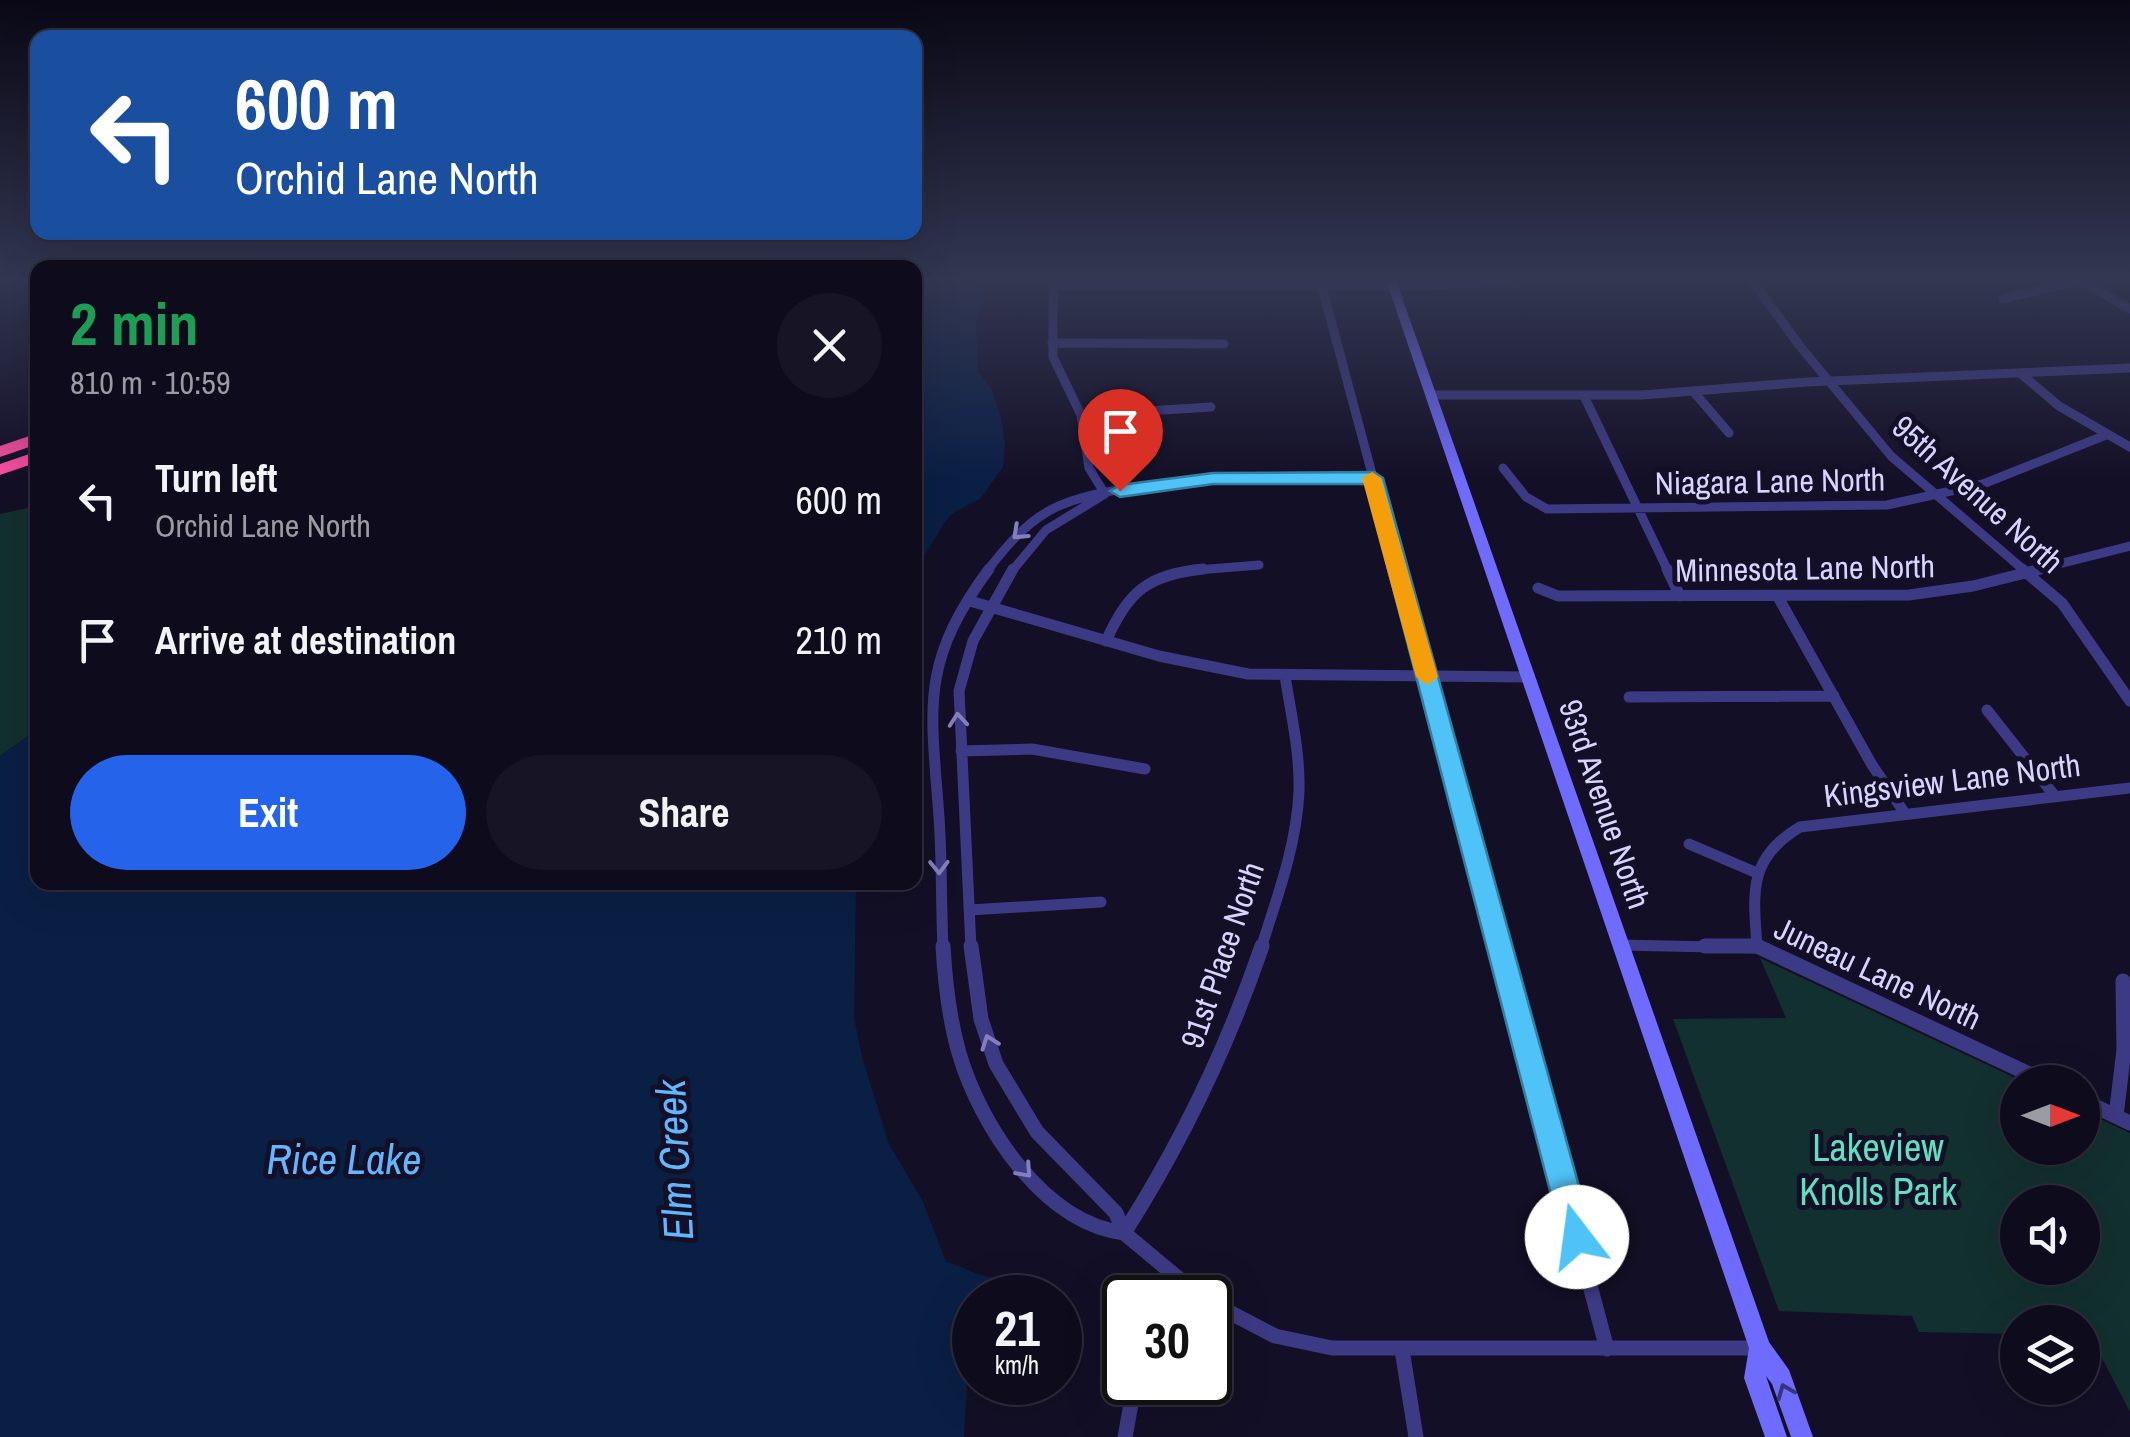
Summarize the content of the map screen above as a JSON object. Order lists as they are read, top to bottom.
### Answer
{
  "streets": {
    "main road": ["93rd Avenue North"],
    "street": [
      "Niagara Lane North",
      "95th Avenue North",
      "Minnesota Lane North",
      "Kingsview Lane North",
      "91st Place North",
      "Juneau Lane North"
    ]
  },
  "crossings": [
    ["Niagara Lane North", "95th Avenue North"],
    ["95th Avenue North", "Minnesota Lane North"],
    ["93rd Avenue North", "Juneau Lane North"]
  ],
  "water": ["Rice Lake", "Elm Creek"],
  "parks": ["Lakeview Knolls Park"],
  "north": "right",
  "page": {
    "turn": ["600 m", "Orchid Lane North"],
    "heading": ["2 min", "810 m · 10:59"],
    "list": [
      {
        "name": "Turn left",
        "note": "Orchid Lane North",
        "value": "600 m"
      },
      {
        "name": "Arrive at destination",
        "value": "210 m"
      }
    ],
    "buttons": ["Exit", "Share"],
    "speed": "21 km/h",
    "limit": "30"
  }
}
